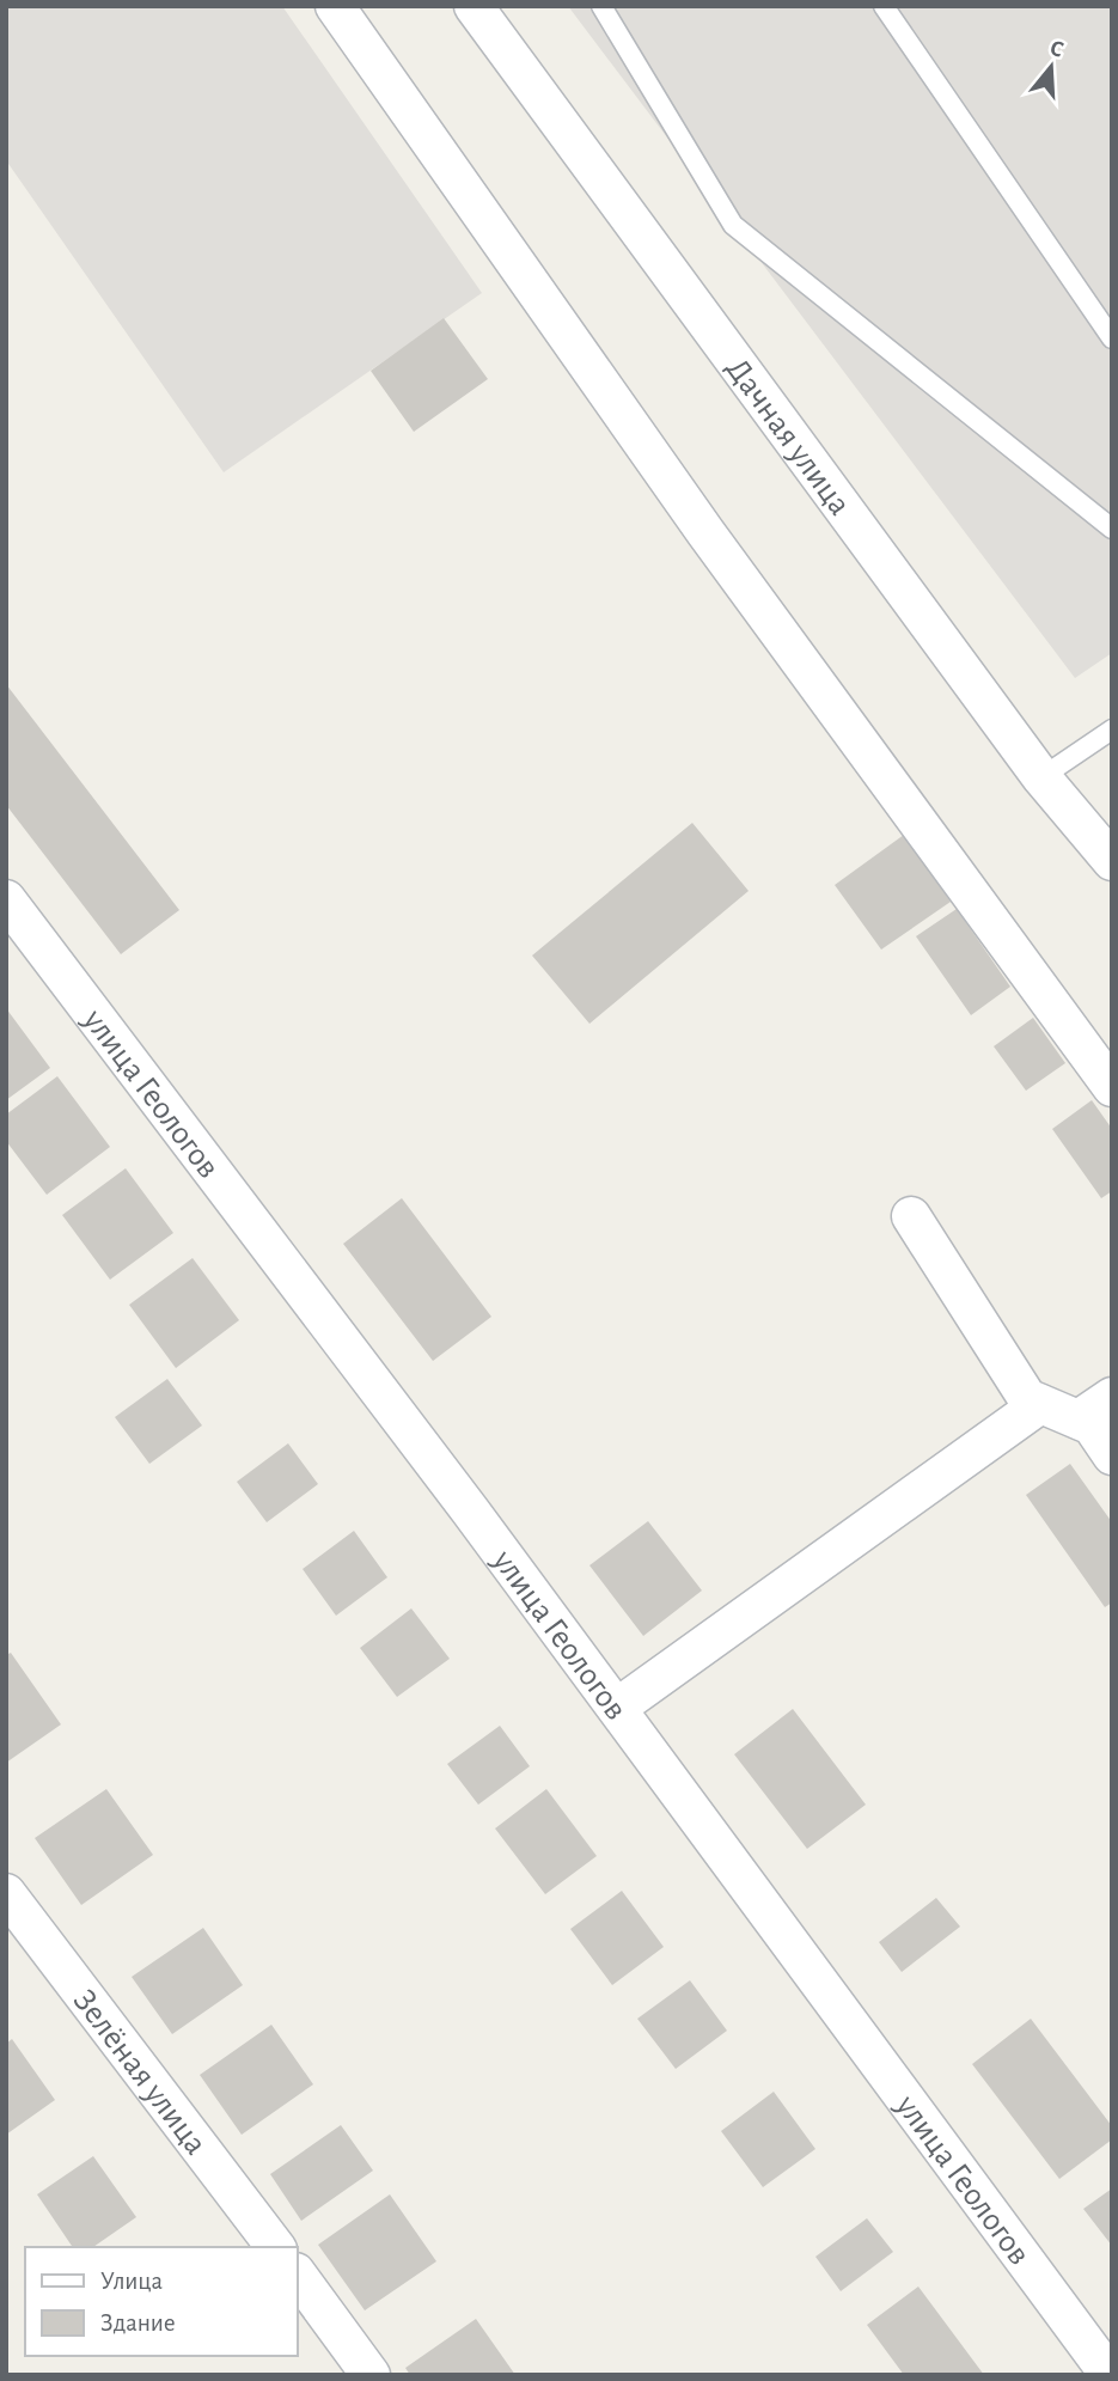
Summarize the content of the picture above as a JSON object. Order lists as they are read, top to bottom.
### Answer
{
  "streets": {
    "street": ["Дачная улица", "улица Геологов", "Зелёная улица"]
  },
  "legend": ["Улица", "Здание"],
  "north": "top"
}
